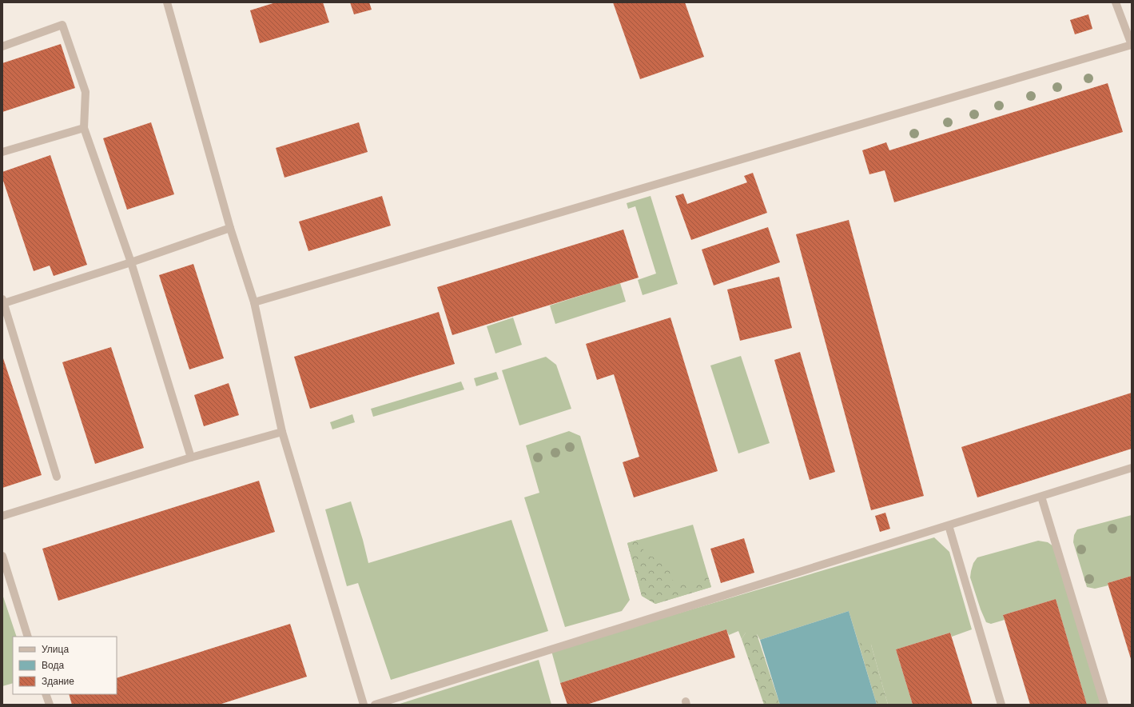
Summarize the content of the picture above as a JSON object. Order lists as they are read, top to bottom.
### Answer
{
  "legend": ["Улица", "Вода", "Здание"]
}
